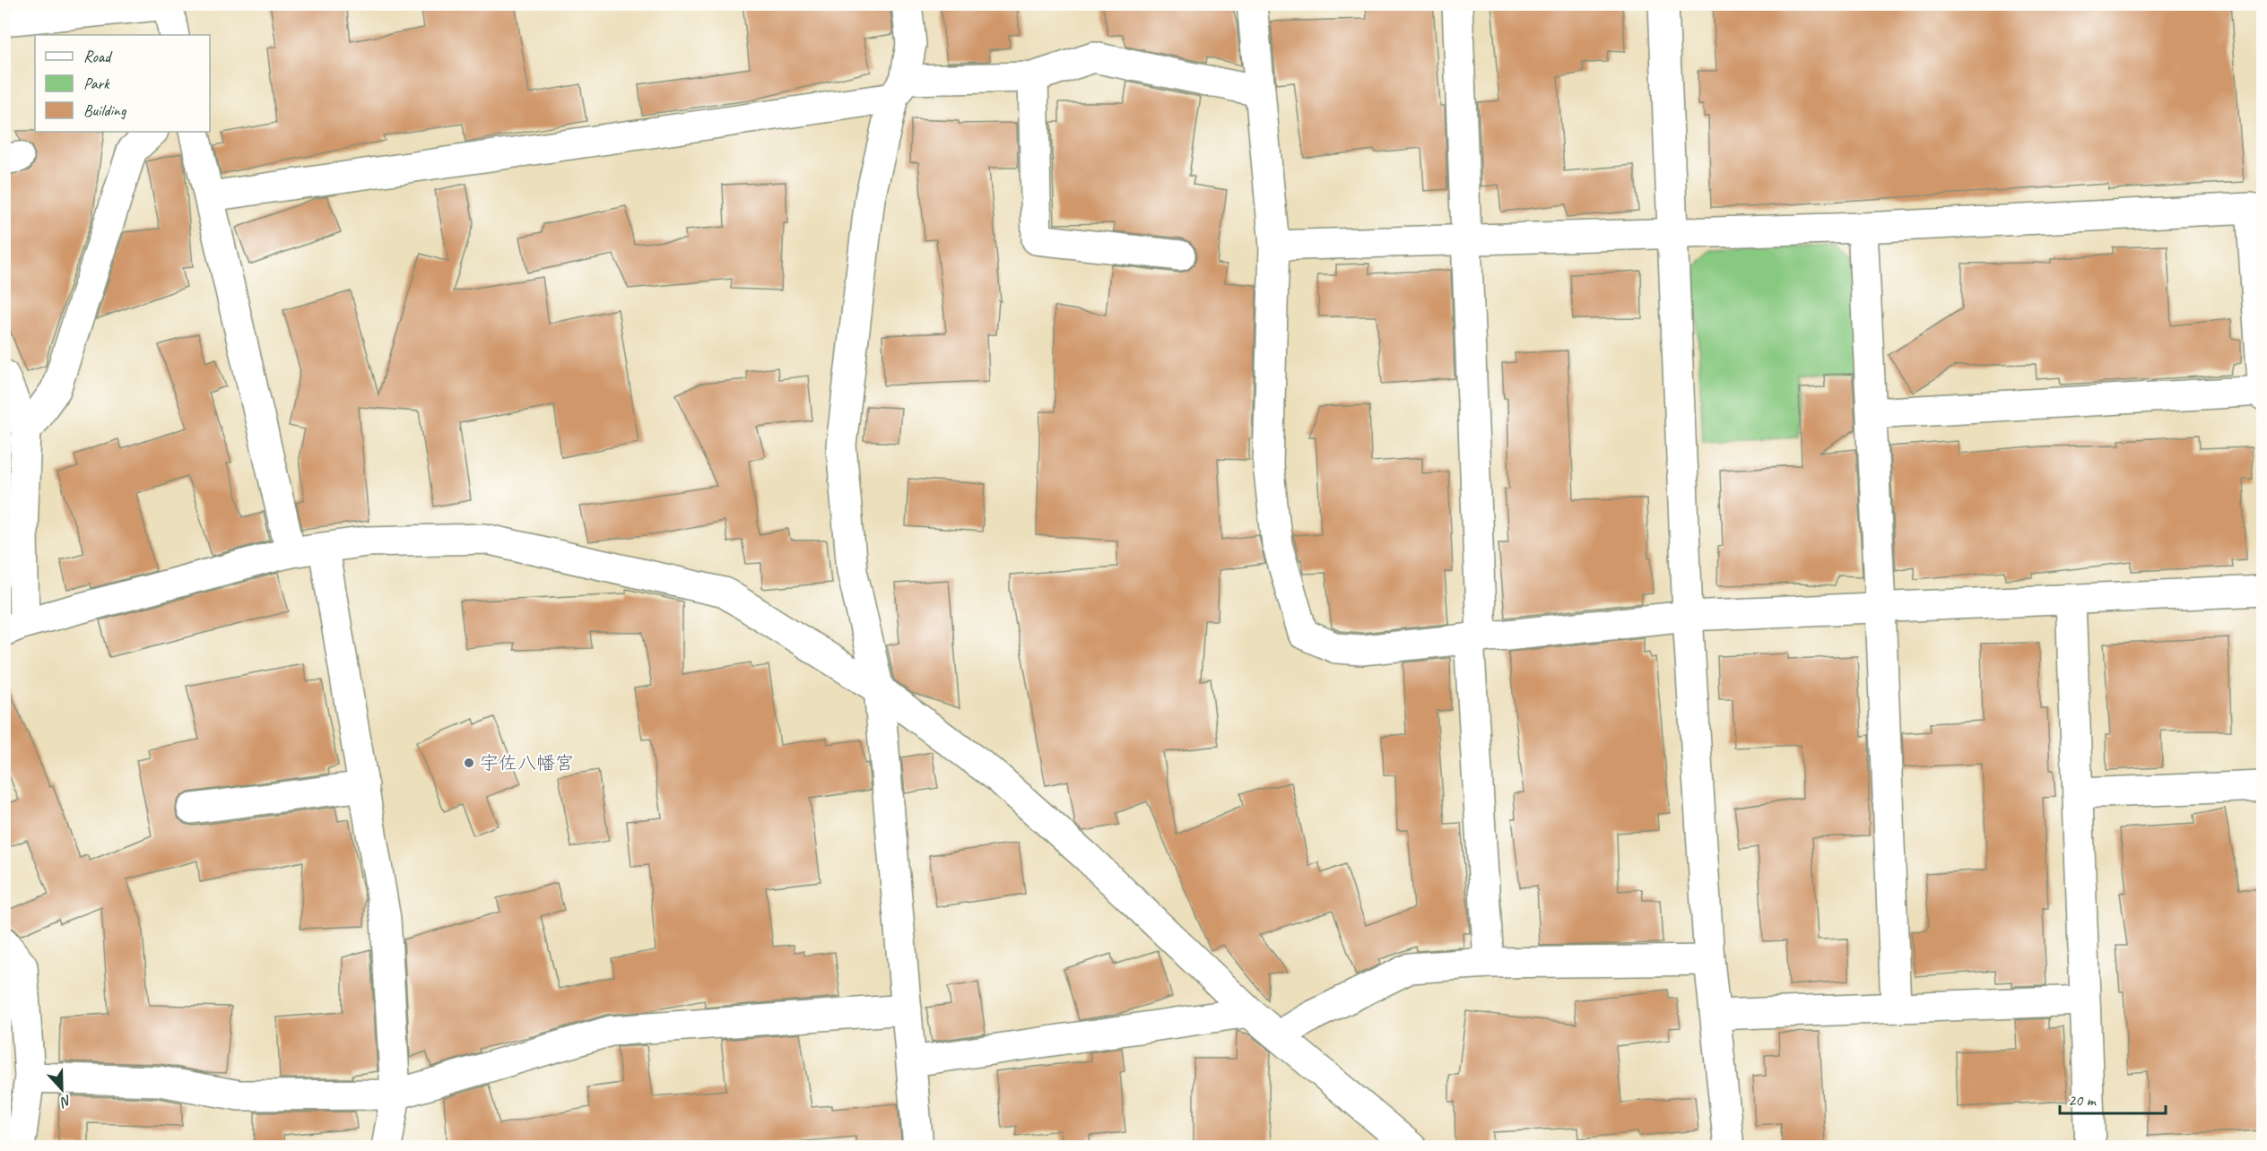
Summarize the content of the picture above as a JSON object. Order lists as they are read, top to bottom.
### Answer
{
  "places": ["宇佐八幡宮"],
  "legend": ["Road", "Park", "Building"],
  "scale_bar": "20 m",
  "north": "bottom"
}
